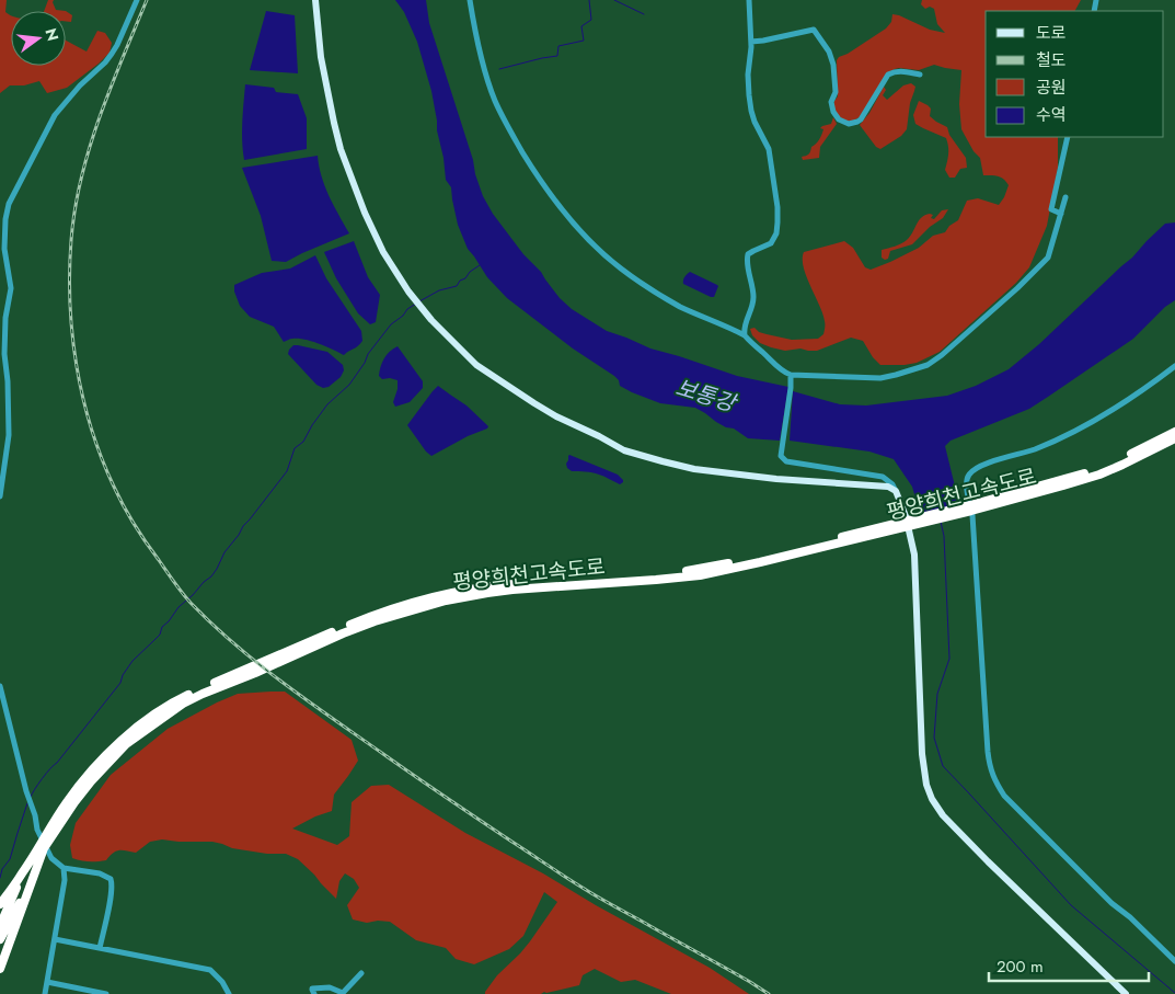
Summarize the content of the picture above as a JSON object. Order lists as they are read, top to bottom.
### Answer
{
  "streets": {
    "highway": ["평양희천고속도로"]
  },
  "water": ["보통강"],
  "legend": [
    "도로",
    "철도",
    "공원",
    "수역"
  ],
  "scale_bar": "200 m",
  "north": "right"
}
